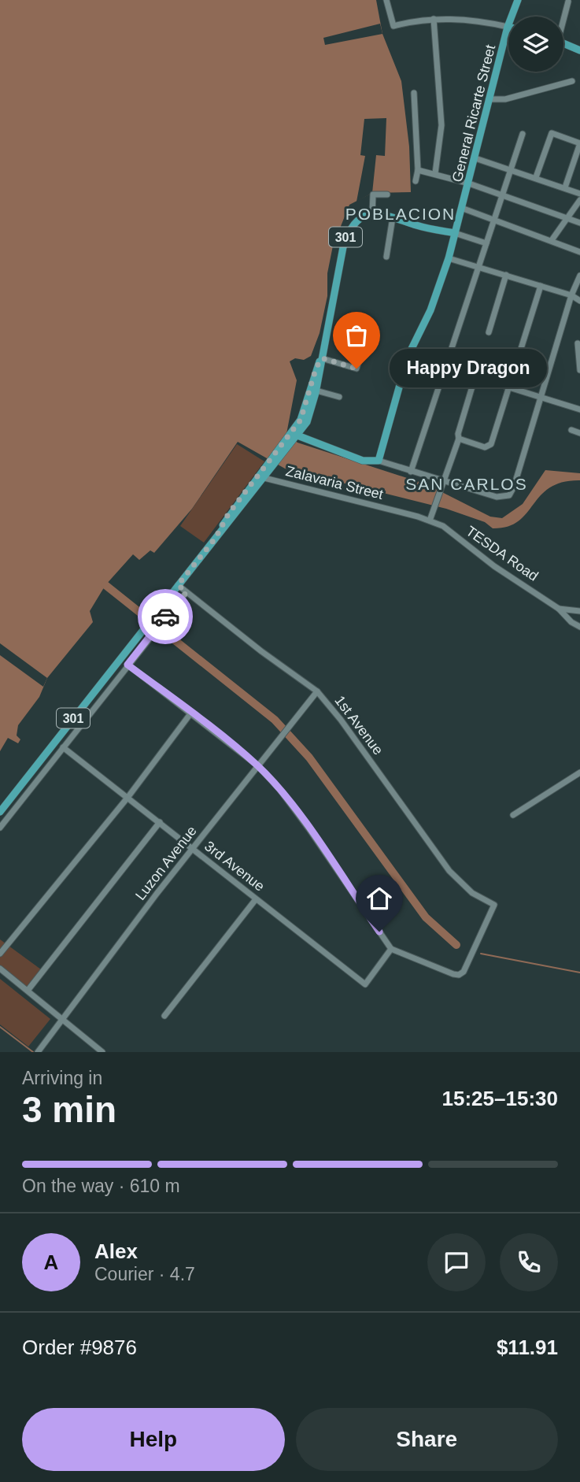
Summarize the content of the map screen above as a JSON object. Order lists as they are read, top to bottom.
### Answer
{
  "streets": {
    "main road": ["General Ricarte Street", "301"],
    "street": [
      "Zalavaria Street",
      "TESDA Road",
      "1st Avenue",
      "Luzon Avenue",
      "3rd Avenue"
    ]
  },
  "crossings": [
    ["General Ricarte Street", "301"],
    ["301", "Zalavaria Street"],
    ["301", "1st Avenue"],
    ["Zalavaria Street", "TESDA Road"],
    ["1st Avenue", "Luzon Avenue"],
    ["1st Avenue", "3rd Avenue"],
    ["Luzon Avenue", "3rd Avenue"]
  ],
  "districts": ["POBLACION", "SAN CARLOS"],
  "places": ["Happy Dragon"],
  "page": {
    "bubble": "Happy Dragon",
    "heading": ["3 min", "Arriving in", "15:25–15:30"],
    "panel": [
      "Alex",
      "Courier · 4.7",
      "Order #9876",
      "$11.91"
    ],
    "bar": "On the way · 610 m",
    "round": "A",
    "buttons": ["Help", "Share"]
  }
}
